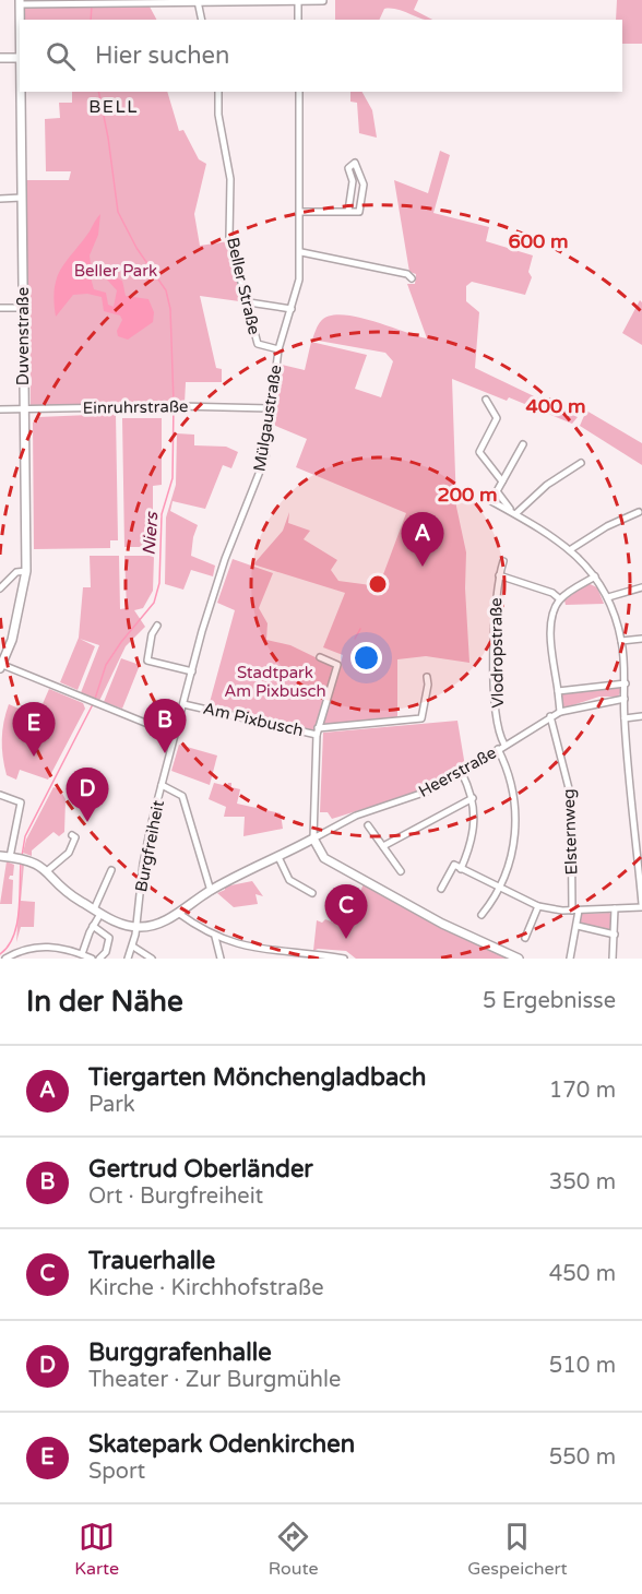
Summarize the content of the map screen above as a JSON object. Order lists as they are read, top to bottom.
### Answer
{
  "streets": {
    "main road": ["Duvenstraße"],
    "street": [
      "Beller Straße",
      "Einruhrstraße",
      "Mülgaustraße",
      "Vlodropstraße",
      "Am Pixbusch",
      "Heerstraße",
      "Elsternweg",
      "Burgfreiheit"
    ]
  },
  "crossings": [
    ["Beller Straße", "Mülgaustraße"],
    ["Duvenstraße", "Einruhrstraße"],
    ["Einruhrstraße", "Mülgaustraße"],
    ["Mülgaustraße", "Am Pixbusch"],
    ["Mülgaustraße", "Burgfreiheit"],
    ["Vlodropstraße", "Heerstraße"],
    ["Heerstraße", "Elsternweg"]
  ],
  "districts": ["BELL"],
  "water": ["Niers"],
  "parks": ["Beller Park", "Stadtpark Am Pixbusch"],
  "page": {
    "search": "Hier suchen",
    "pins": [
      "A",
      "B",
      "E",
      "D",
      "C"
    ],
    "heading": ["In der Nähe", "5 Ergebnisse"],
    "list": [
      {
        "mark": "A",
        "name": "Tiergarten Mönchengladbach",
        "note": "Park",
        "value": "170 m"
      },
      {
        "mark": "B",
        "name": "Gertrud Oberländer",
        "note": "Ort · Burgfreiheit",
        "value": "350 m"
      },
      {
        "mark": "C",
        "name": "Trauerhalle",
        "note": "Kirche · Kirchhofstraße",
        "value": "450 m"
      },
      {
        "mark": "D",
        "name": "Burggrafenhalle",
        "note": "Theater · Zur Burgmühle",
        "value": "510 m"
      },
      {
        "mark": "E",
        "name": "Skatepark Odenkirchen",
        "note": "Sport",
        "value": "550 m"
      }
    ],
    "nav": ["Karte", "Route", "Gespeichert"]
  },
  "rings": ["600 m", "400 m", "200 m"]
}
